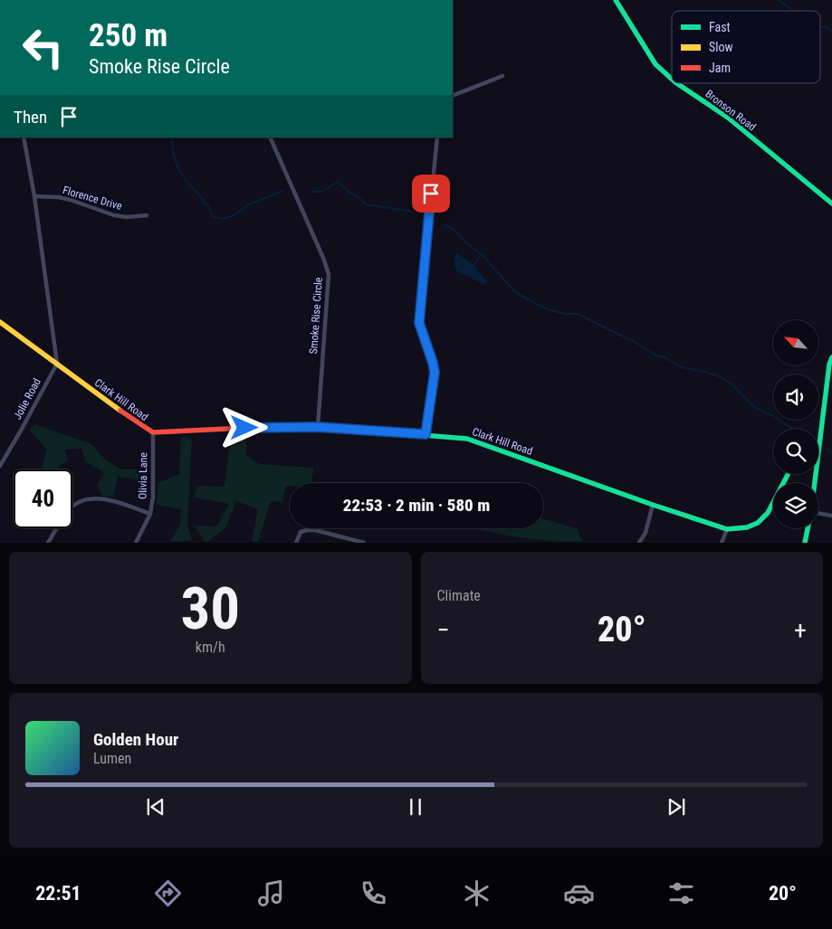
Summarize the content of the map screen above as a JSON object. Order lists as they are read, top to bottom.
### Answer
{
  "streets": {
    "street": [
      "Bronson Road",
      "Florence Drive",
      "Smoke Rise Circle",
      "Jolie Road",
      "Clark Hill Road",
      "Olivia Lane"
    ]
  },
  "crossings": [
    ["Smoke Rise Circle", "Clark Hill Road"],
    ["Jolie Road", "Clark Hill Road"],
    ["Clark Hill Road", "Olivia Lane"]
  ],
  "legend": ["Fast", "Slow", "Jam"],
  "north": "top left",
  "page": {
    "turn": ["250 m", "Smoke Rise Circle"],
    "then": "Then",
    "limit": "40",
    "trip": "22:53 · 2 min · 580 m",
    "tile": [
      ["30", "km/h"],
      "Climate"
    ],
    "heat": ["−", "20°", "+"],
    "song": ["Golden Hour", "Lumen"],
    "tabs": ["22:51", "20°"]
  }
}
